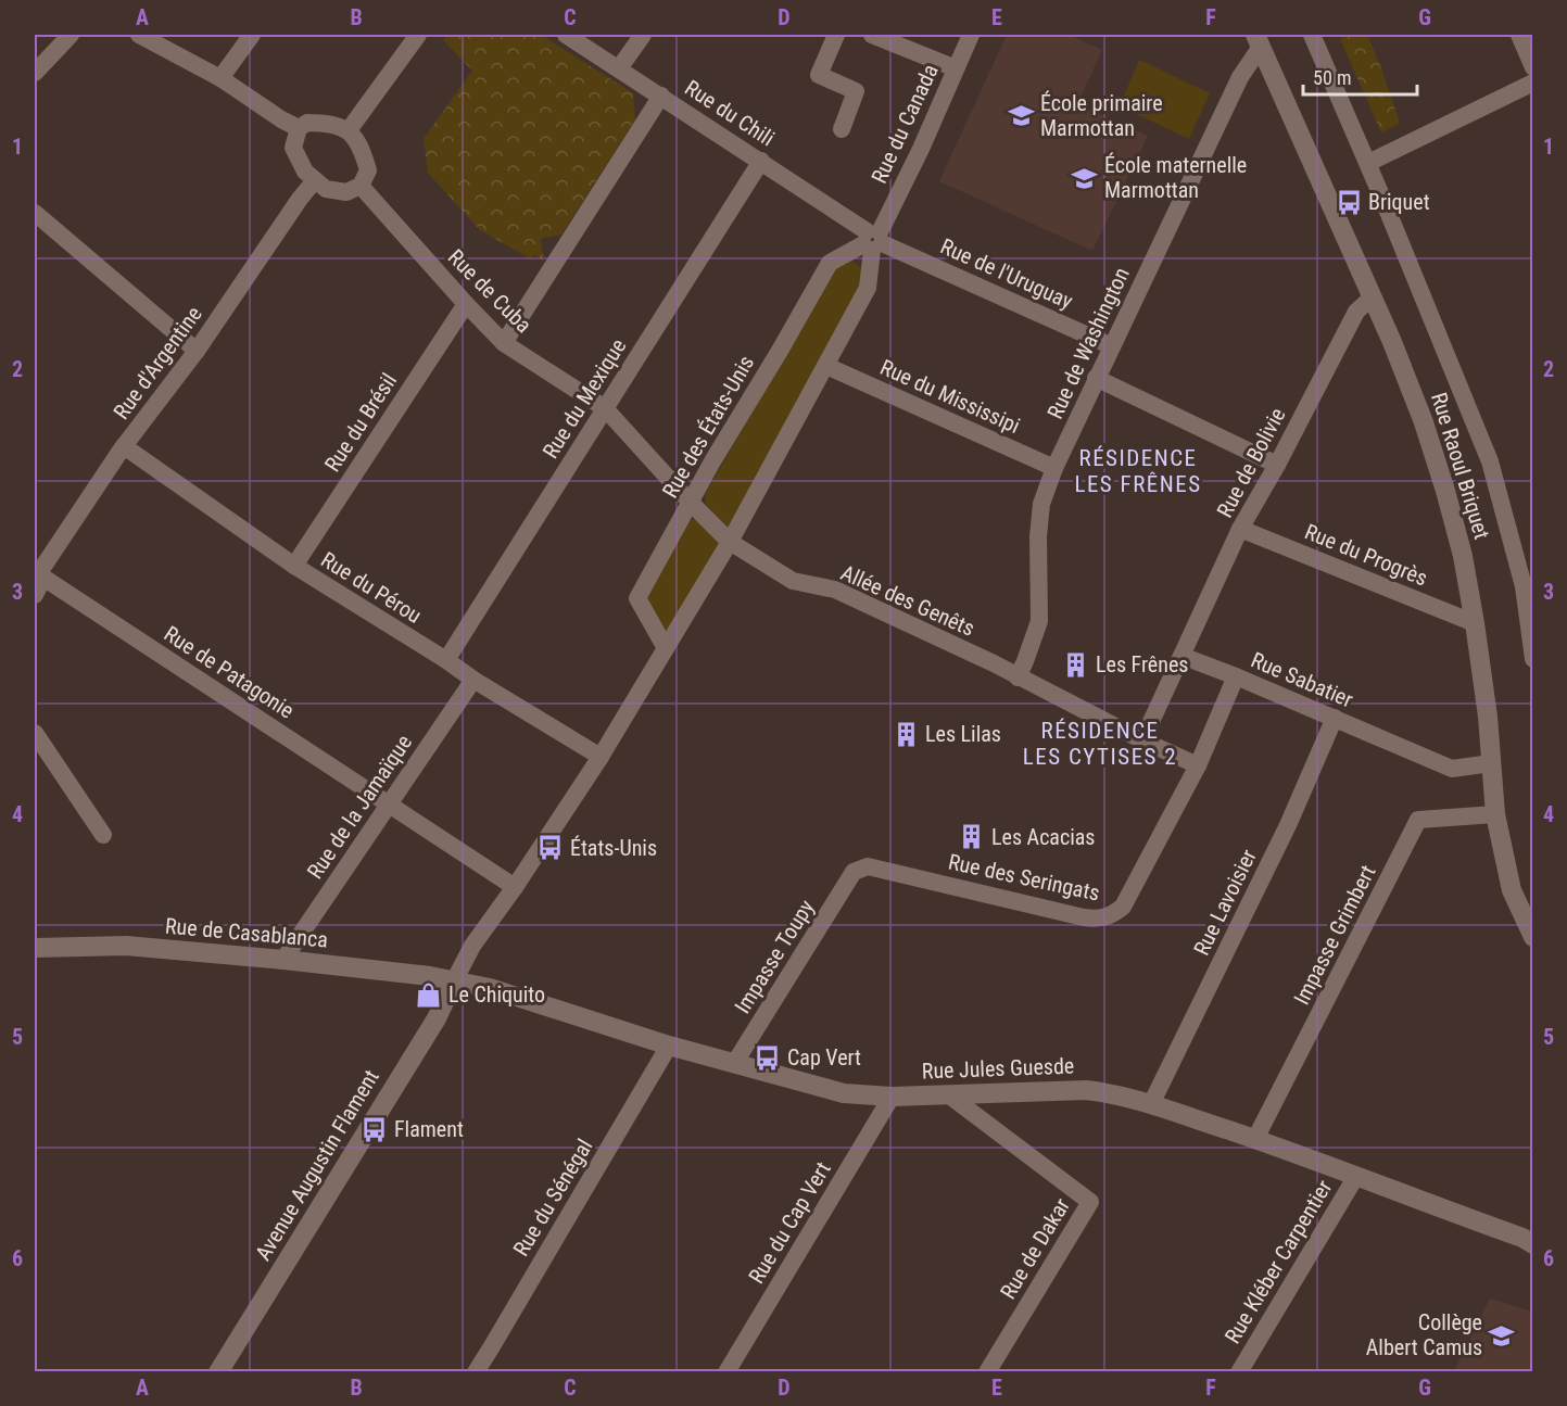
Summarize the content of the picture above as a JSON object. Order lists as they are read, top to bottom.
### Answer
{
  "streets": {
    "street": [
      "Rue du Chili",
      "Rue du Canada",
      "Rue de l'Uruguay",
      "Rue de Cuba",
      "Rue de Washington",
      "Rue d'Argentine",
      "Rue du Mississipi",
      "Rue du Mexique",
      "Rue du Brésil",
      "Rue des États-Unis",
      "Rue de Bolivie",
      "Rue Raoul Briquet",
      "Rue du Progrès",
      "Rue du Pérou",
      "Allée des Genêts",
      "Rue de Patagonie",
      "Rue Sabatier",
      "Rue de la Jamaïque",
      "Rue des Seringats",
      "Rue Lavoisier",
      "Rue de Casablanca",
      "Impasse Grimbert",
      "Impasse Toupy",
      "Rue Jules Guesde",
      "Avenue Augustin Flament",
      "Rue du Sénégal",
      "Rue du Cap Vert",
      "Rue de Dakar",
      "Rue Kléber Carpentier"
    ]
  },
  "crossings": [
    ["Rue du Chili", "Rue du Canada"],
    ["Rue du Chili", "Rue de l'Uruguay"],
    ["Rue du Chili", "Rue du Mexique"],
    ["Rue du Chili", "Rue des États-Unis"],
    ["Rue du Canada", "Rue de l'Uruguay"],
    ["Rue du Canada", "Rue des États-Unis"],
    ["Rue de l'Uruguay", "Rue de Washington"],
    ["Rue de l'Uruguay", "Rue des États-Unis"],
    ["Rue de Cuba", "Rue d'Argentine"],
    ["Rue de Cuba", "Rue du Mexique"],
    ["Rue de Cuba", "Rue du Brésil"],
    ["Rue de Cuba", "Allée des Genêts"],
    ["Rue de Washington", "Rue du Mississipi"],
    ["Rue de Washington", "Rue Raoul Briquet"],
    ["Rue de Washington", "Allée des Genêts"],
    ["Rue d'Argentine", "Rue du Pérou"],
    ["Rue d'Argentine", "Rue de Patagonie"],
    ["Rue du Mexique", "Rue du Pérou"],
    ["Rue du Mexique", "Allée des Genêts"],
    ["Rue du Brésil", "Rue du Pérou"],
    ["Rue des États-Unis", "Allée des Genêts"],
    ["Rue de Bolivie", "Rue Raoul Briquet"],
    ["Rue de Bolivie", "Rue du Progrès"],
    ["Rue de Bolivie", "Rue Sabatier"],
    ["Rue Raoul Briquet", "Rue du Progrès"],
    ["Rue Raoul Briquet", "Rue Sabatier"],
    ["Rue Raoul Briquet", "Impasse Grimbert"],
    ["Rue du Pérou", "Rue de la Jamaïque"],
    ["Allée des Genêts", "Rue des Seringats"],
    ["Rue de Patagonie", "Rue de la Jamaïque"],
    ["Rue Sabatier", "Rue des Seringats"],
    ["Rue Sabatier", "Rue Lavoisier"],
    ["Rue de la Jamaïque", "Rue de Casablanca"],
    ["Rue des Seringats", "Impasse Toupy"],
    ["Rue Lavoisier", "Rue Jules Guesde"],
    ["Rue de Casablanca", "Rue Jules Guesde"],
    ["Rue de Casablanca", "Avenue Augustin Flament"],
    ["Impasse Grimbert", "Rue Jules Guesde"],
    ["Impasse Toupy", "Rue Jules Guesde"],
    ["Rue Jules Guesde", "Avenue Augustin Flament"],
    ["Rue Jules Guesde", "Rue du Sénégal"],
    ["Rue Jules Guesde", "Rue du Cap Vert"],
    ["Rue Jules Guesde", "Rue de Dakar"],
    ["Rue Jules Guesde", "Rue Kléber Carpentier"]
  ],
  "districts": ["RÉSIDENCE LES FRÊNES", "RÉSIDENCE LES CYTISES 2"],
  "places": {
    "school or university": ["École primaire Marmottan", "École maternelle Marmottan", "Collège Albert Camus"],
    "bus stop": [
      "Briquet",
      "États-Unis",
      "Cap Vert",
      "Flament"
    ],
    "building": ["Les Frênes", "Les Lilas", "Les Acacias"],
    "shop": ["Le Chiquito"]
  },
  "scale_bar": "50 m",
  "grid": {
    "columns": [
      "A",
      "B",
      "C",
      "D",
      "E",
      "F",
      "G"
    ],
    "rows": [
      "1",
      "2",
      "3",
      "4",
      "5",
      "6"
    ]
  }
}
